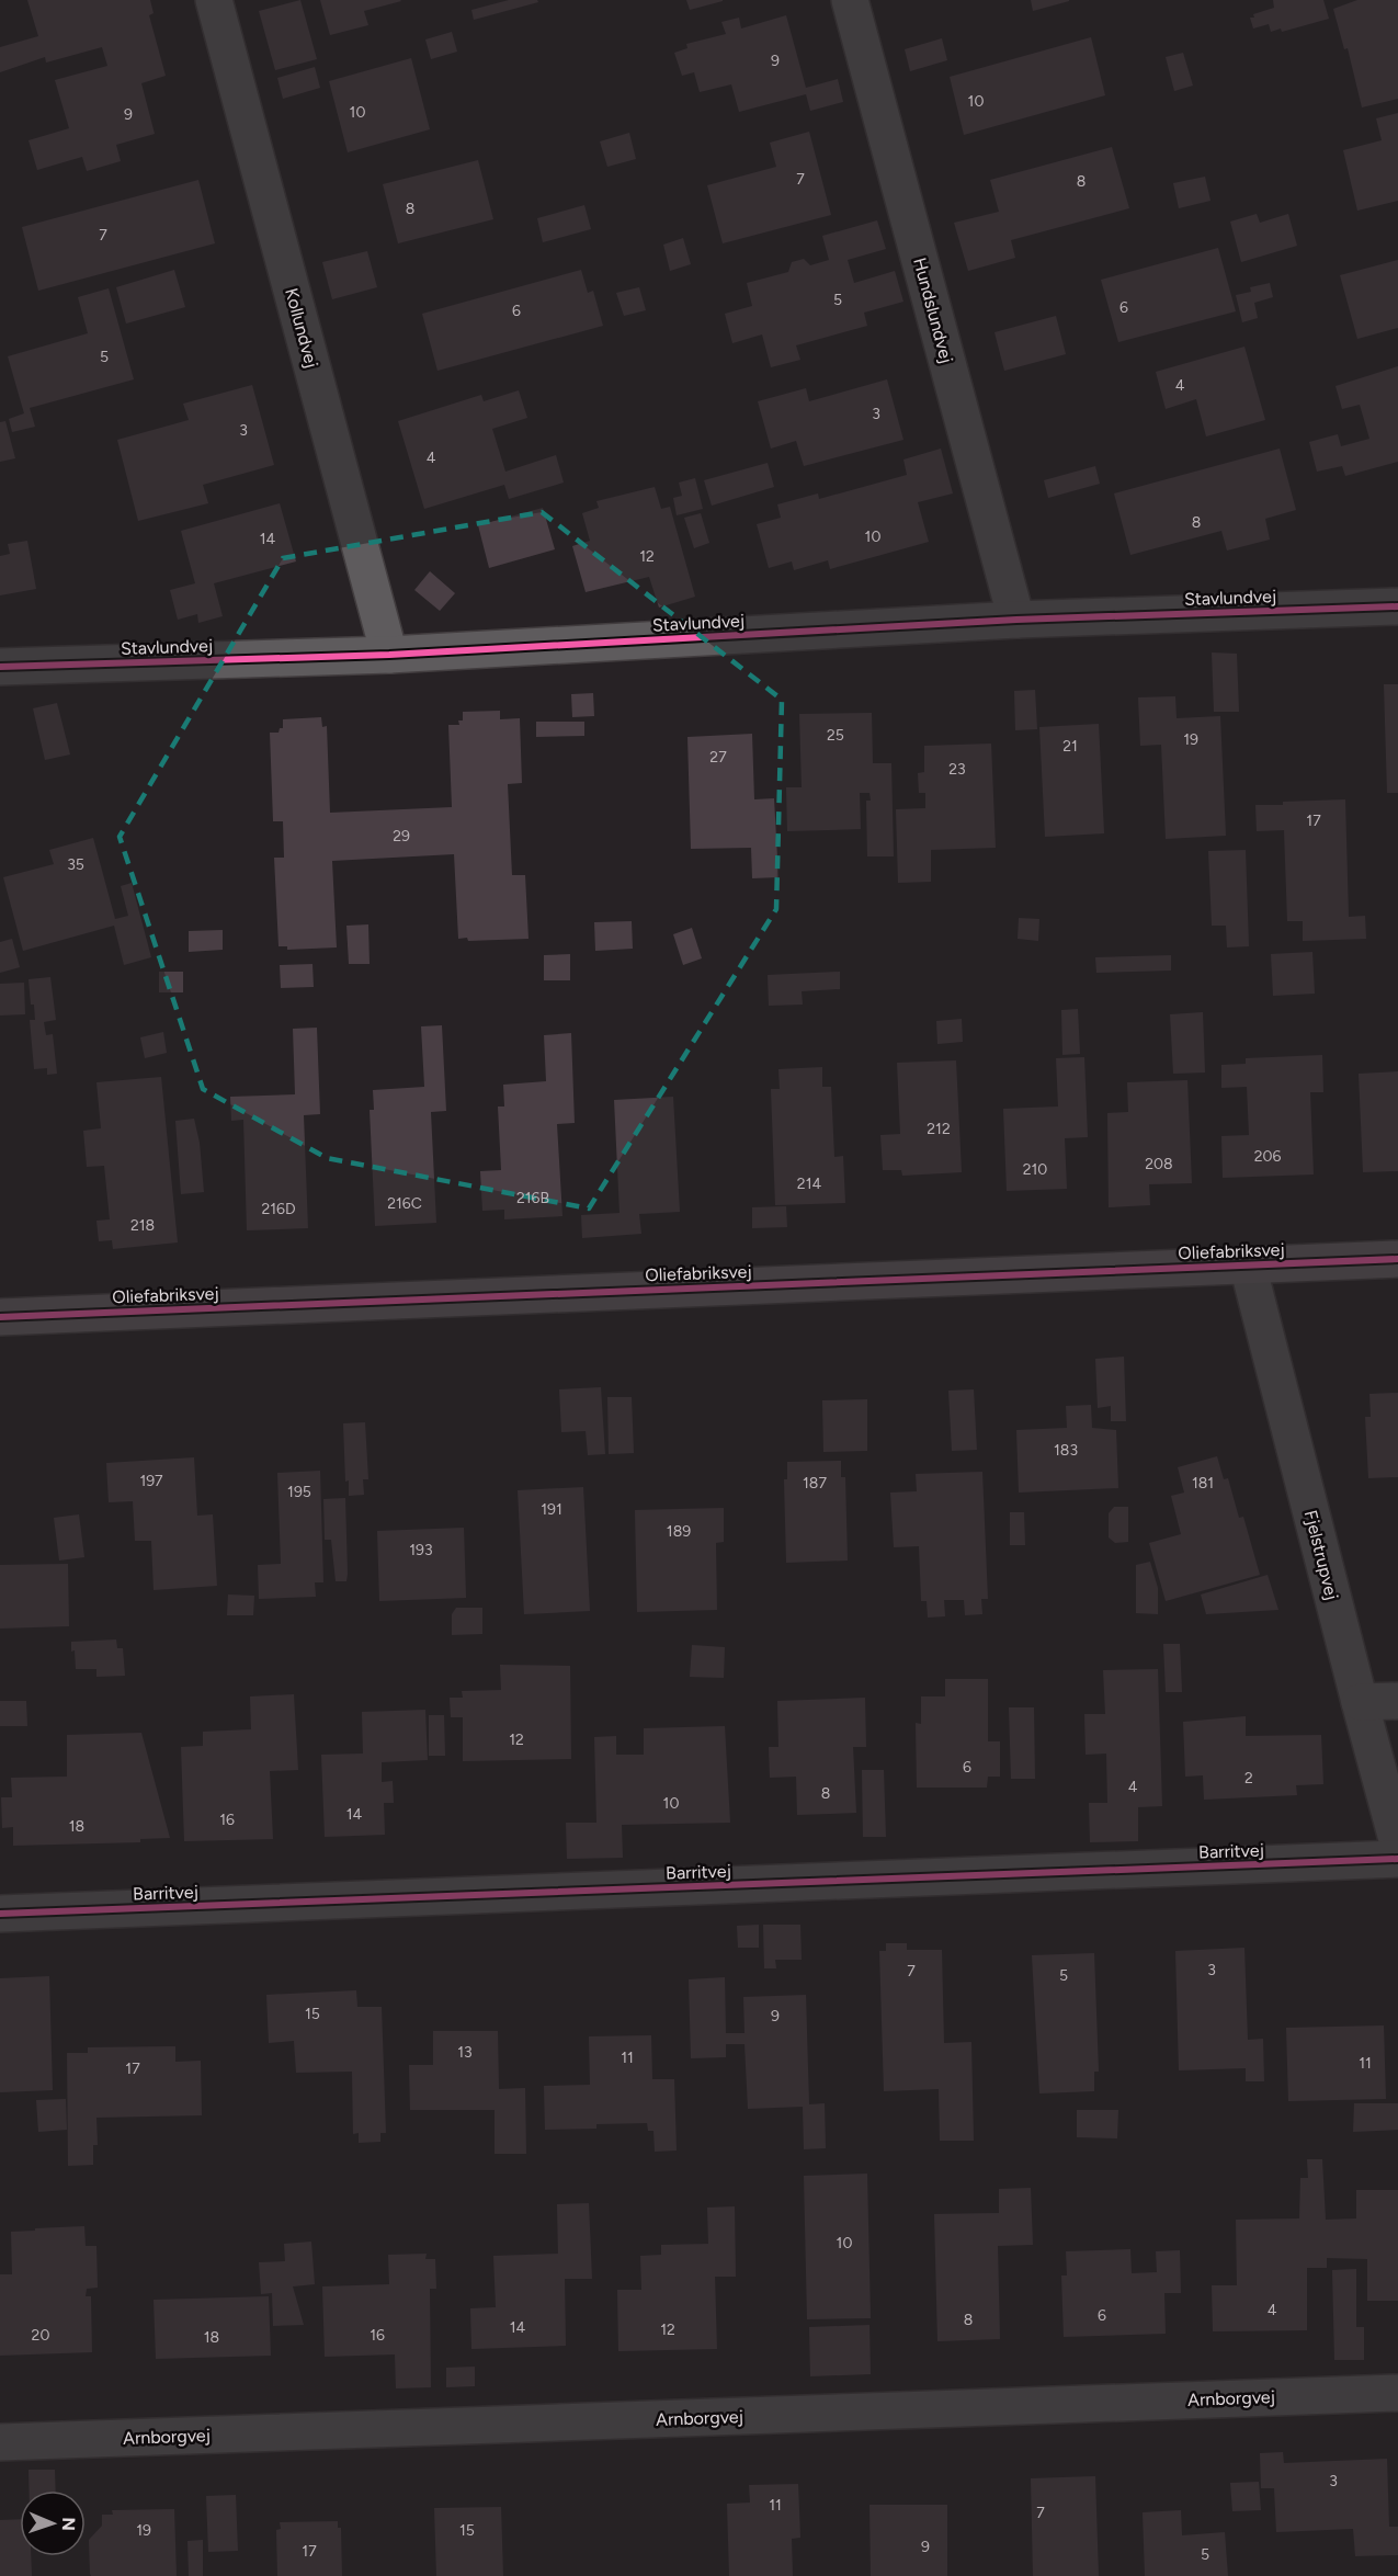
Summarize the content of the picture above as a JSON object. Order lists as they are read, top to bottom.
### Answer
{
  "streets": {
    "street": [
      "Hundslundvej",
      "Kollundvej",
      "Stavlundvej",
      "Oliefabriksvej",
      "Fjelstrupvej",
      "Barritvej",
      "Arnborgvej"
    ]
  },
  "crossings": [
    ["Hundslundvej", "Stavlundvej"],
    ["Kollundvej", "Stavlundvej"],
    ["Oliefabriksvej", "Fjelstrupvej"]
  ],
  "house_numbers": [
    "9",
    "10",
    "10",
    "9",
    "7",
    "8",
    "8",
    "7",
    "5",
    "6",
    "6",
    "5",
    "4",
    "3",
    "3",
    "4",
    "8",
    "10",
    "14",
    "12",
    "25",
    "19",
    "21",
    "27",
    "23",
    "17",
    "29",
    "35",
    "212",
    "206",
    "208",
    "210",
    "214",
    "216B",
    "216C",
    "216D",
    "218",
    "183",
    "197",
    "187",
    "181",
    "195",
    "191",
    "189",
    "193",
    "12",
    "6",
    "2",
    "4",
    "8",
    "10",
    "14",
    "16",
    "18",
    "3",
    "7",
    "5",
    "15",
    "9",
    "13",
    "11",
    "11",
    "17",
    "10",
    "4",
    "6",
    "8",
    "14",
    "12",
    "20",
    "16",
    "18",
    "3",
    "11",
    "7",
    "19",
    "15",
    "9",
    "17",
    "5"
  ],
  "north": "right"
}
